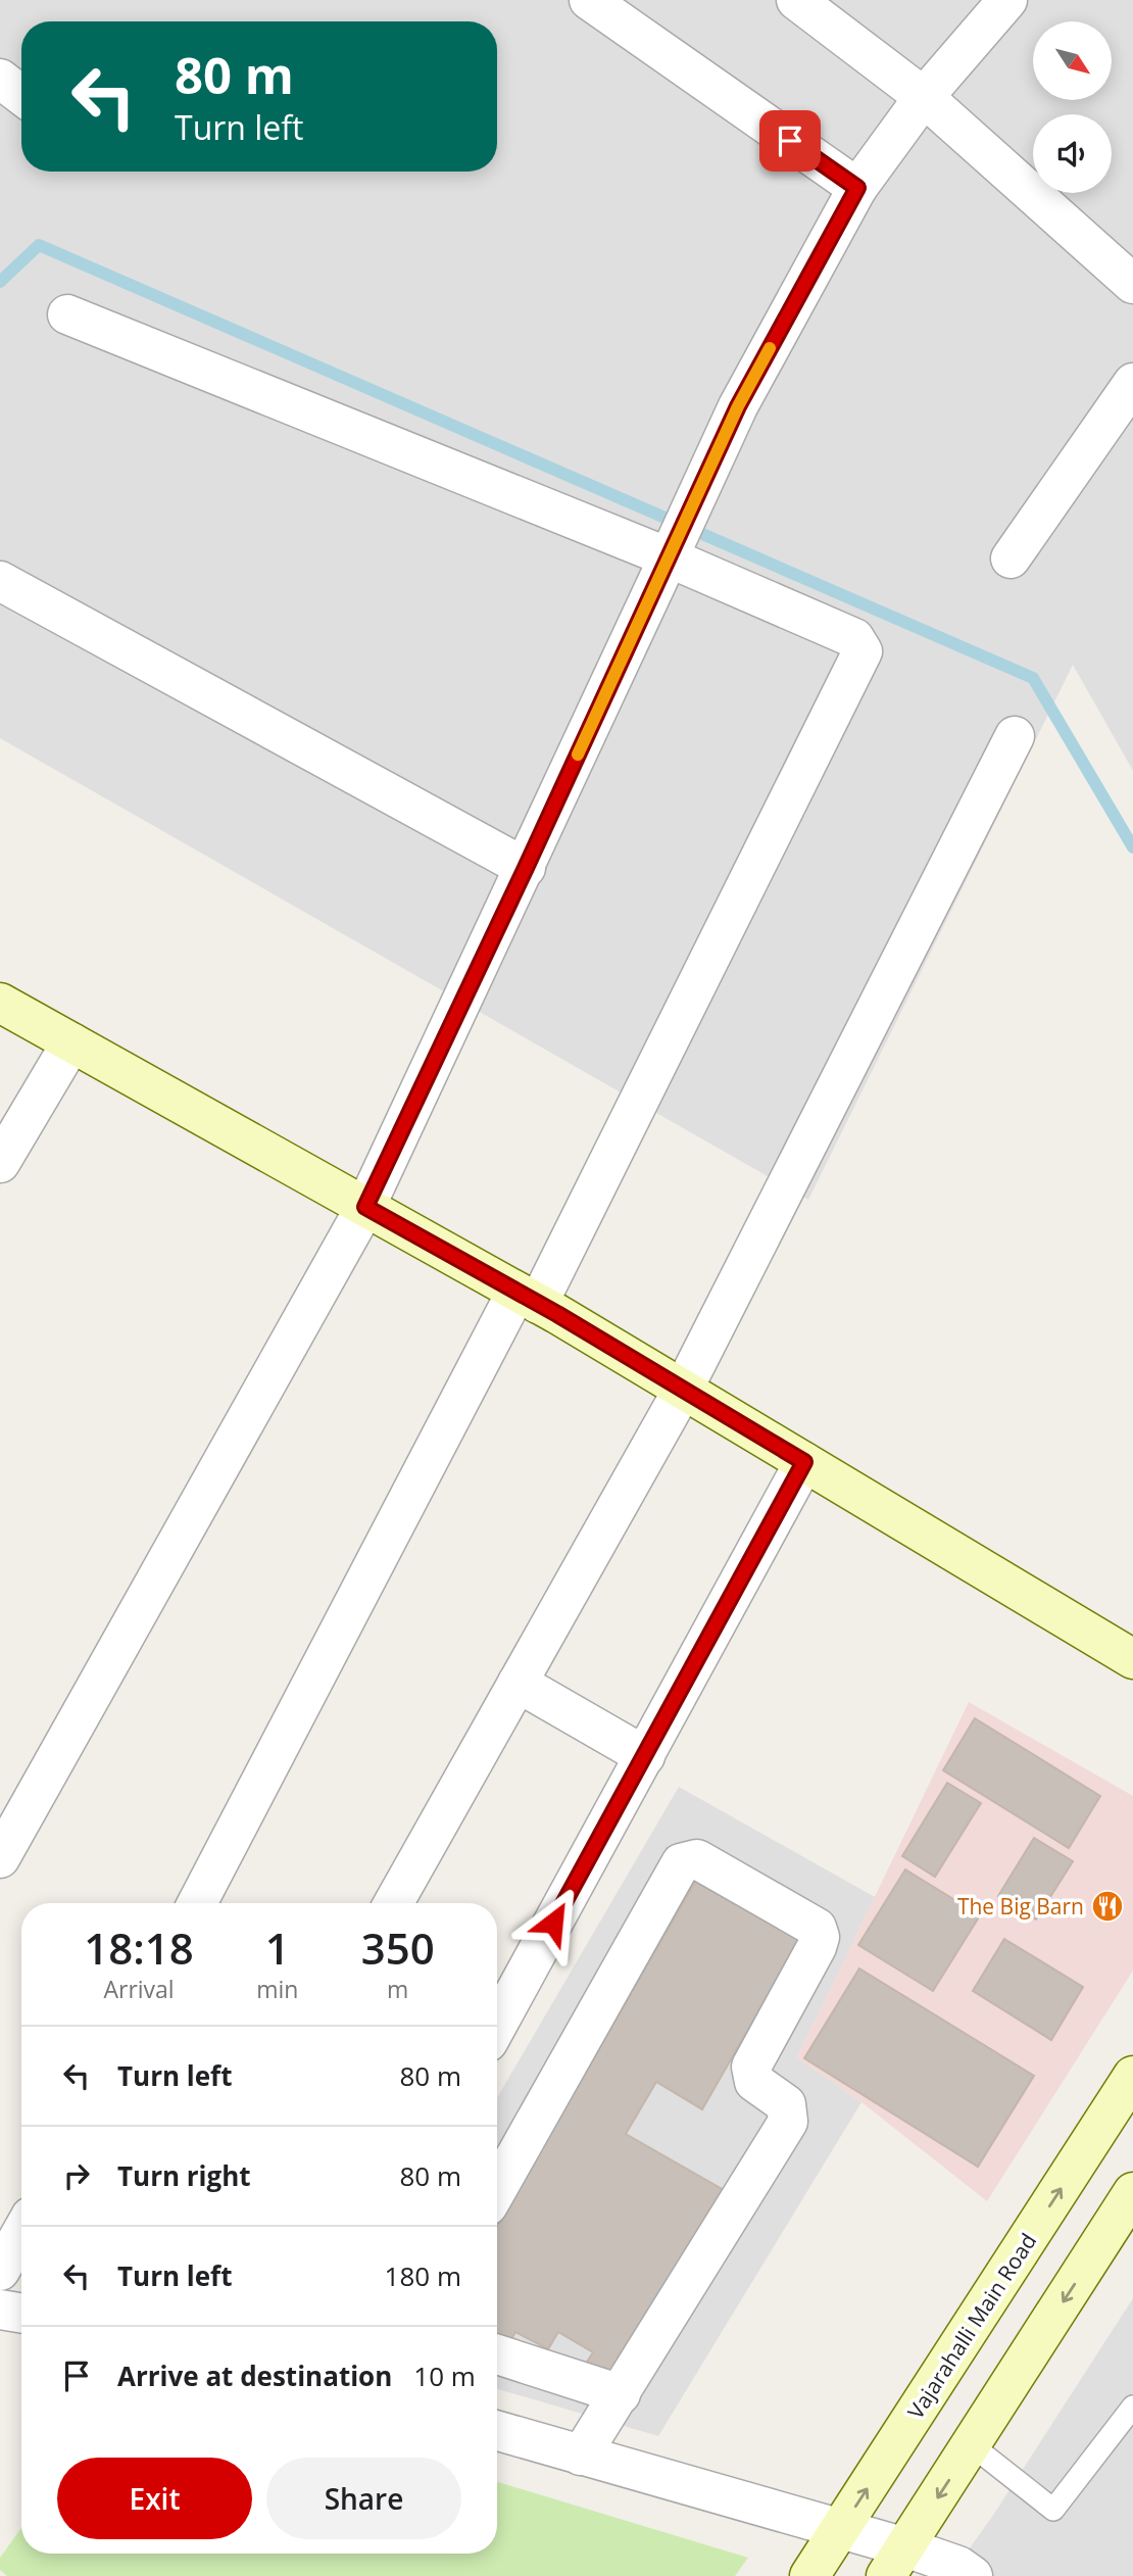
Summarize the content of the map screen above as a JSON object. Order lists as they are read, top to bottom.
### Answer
{
  "streets": {
    "street": ["Vajarahalli Main Road"]
  },
  "places": {
    "restaurant": ["The Big Barn"]
  },
  "north": "bottom right",
  "page": {
    "turn": ["80 m", "Turn left"],
    "eta": [
      "18:18",
      "Arrival",
      "1",
      "min",
      "350",
      "m"
    ],
    "list": [
      {
        "name": "Turn left",
        "value": "80 m"
      },
      {
        "name": "Turn right",
        "value": "80 m"
      },
      {
        "name": "Turn left",
        "value": "180 m"
      },
      {
        "name": "Arrive at destination",
        "value": "10 m"
      }
    ],
    "buttons": ["Exit", "Share"]
  }
}
